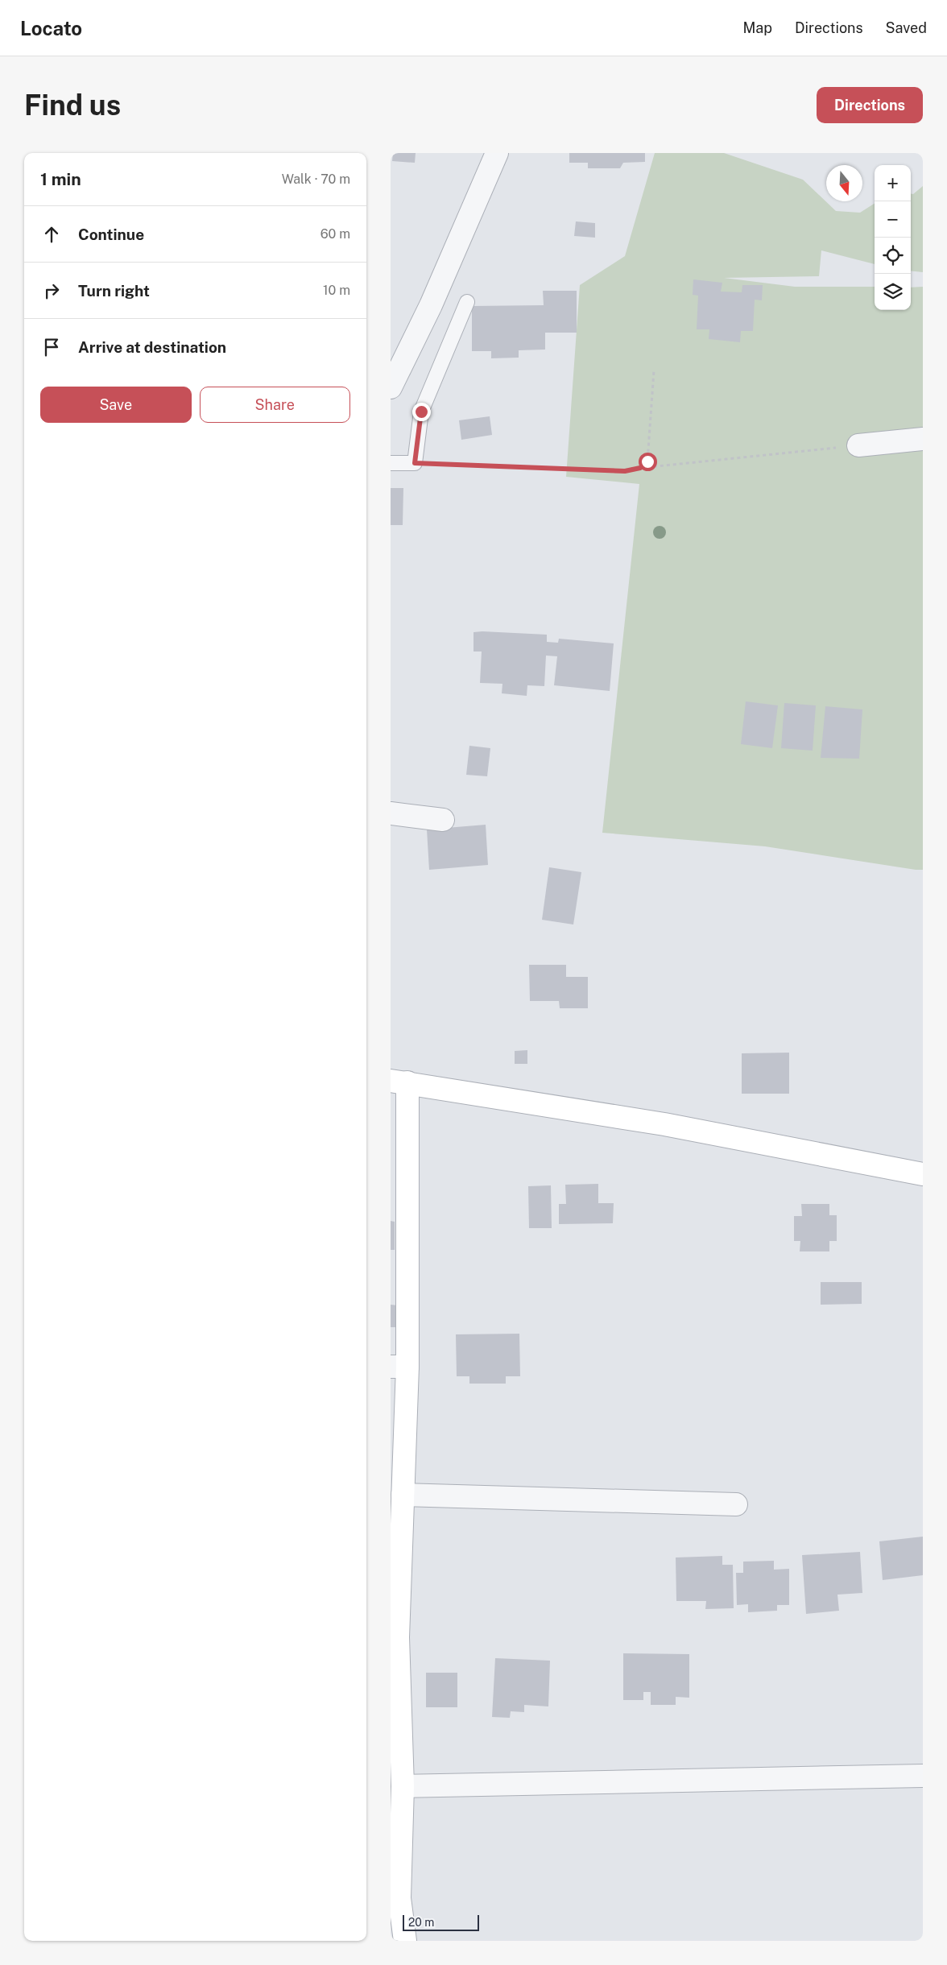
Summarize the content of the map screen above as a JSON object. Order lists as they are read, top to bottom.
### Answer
{
  "scale_bar": "20 m",
  "north": "bottom",
  "page": {
    "header": "Locato",
    "nav": ["Map", "Directions", "Saved"],
    "buttons": [
      "Directions",
      ["Save", "Share"]
    ],
    "title": "Find us",
    "heading": ["1 min", "Walk · 70 m"],
    "map_buttons": ["+", "−"],
    "list": [
      ["Continue", "60 m"],
      ["Turn right", "10 m"],
      "Arrive at destination"
    ],
    "scale": "20 m"
  }
}
